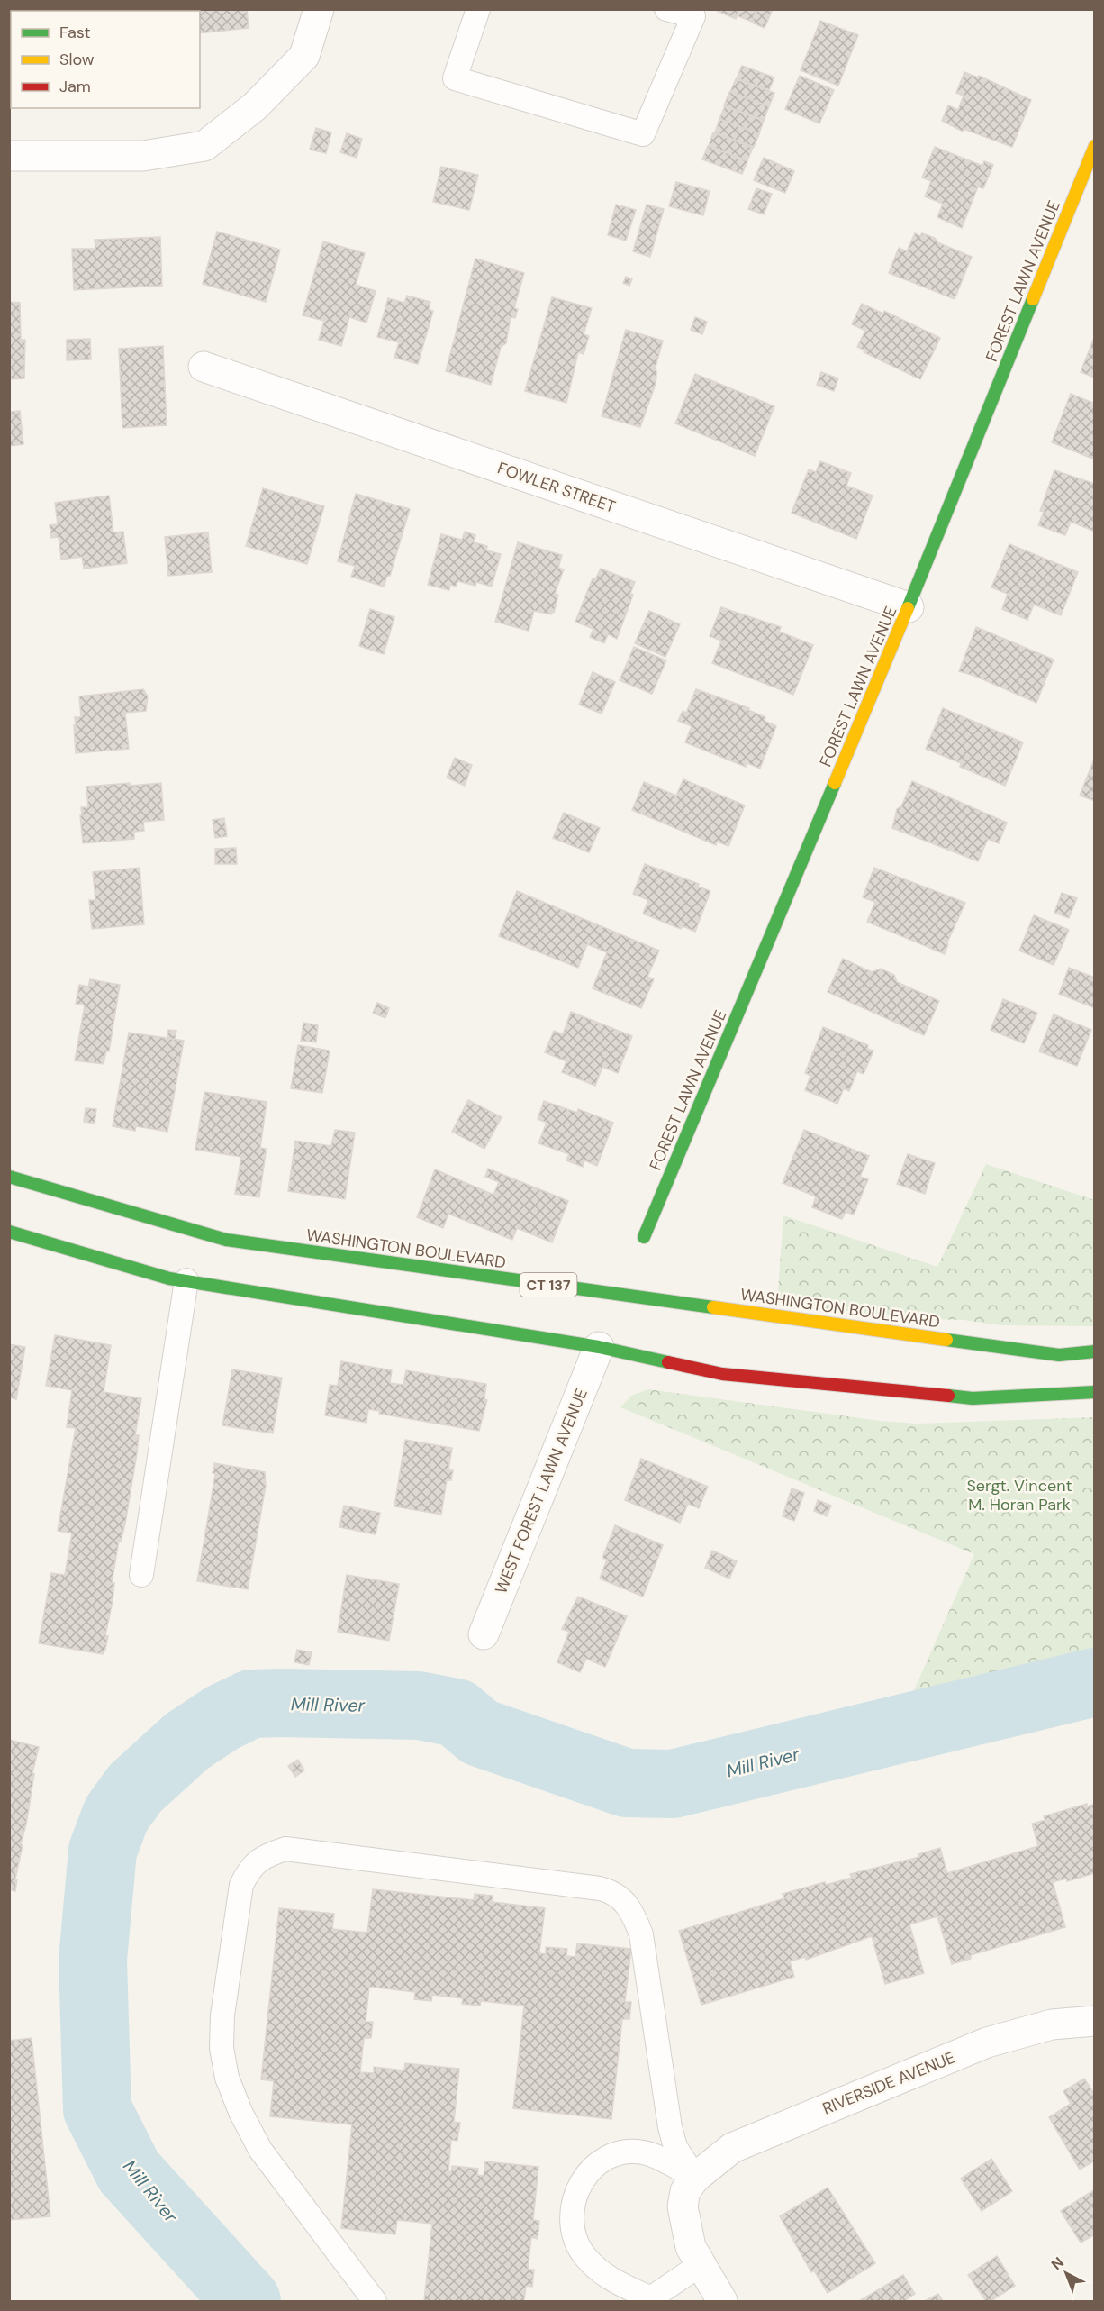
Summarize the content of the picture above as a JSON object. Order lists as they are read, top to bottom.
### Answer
{
  "streets": {
    "main road": ["FOREST LAWN AVENUE", "WASHINGTON BOULEVARD", "CT 137"],
    "street": ["FOWLER STREET", "WEST FOREST LAWN AVENUE", "RIVERSIDE AVENUE"]
  },
  "crossings": [
    ["FOREST LAWN AVENUE", "FOWLER STREET"]
  ],
  "water": ["Mill River"],
  "parks": ["Sergt. Vincent M. Horan Park"],
  "legend": ["Fast", "Slow", "Jam"],
  "north": "top left"
}
